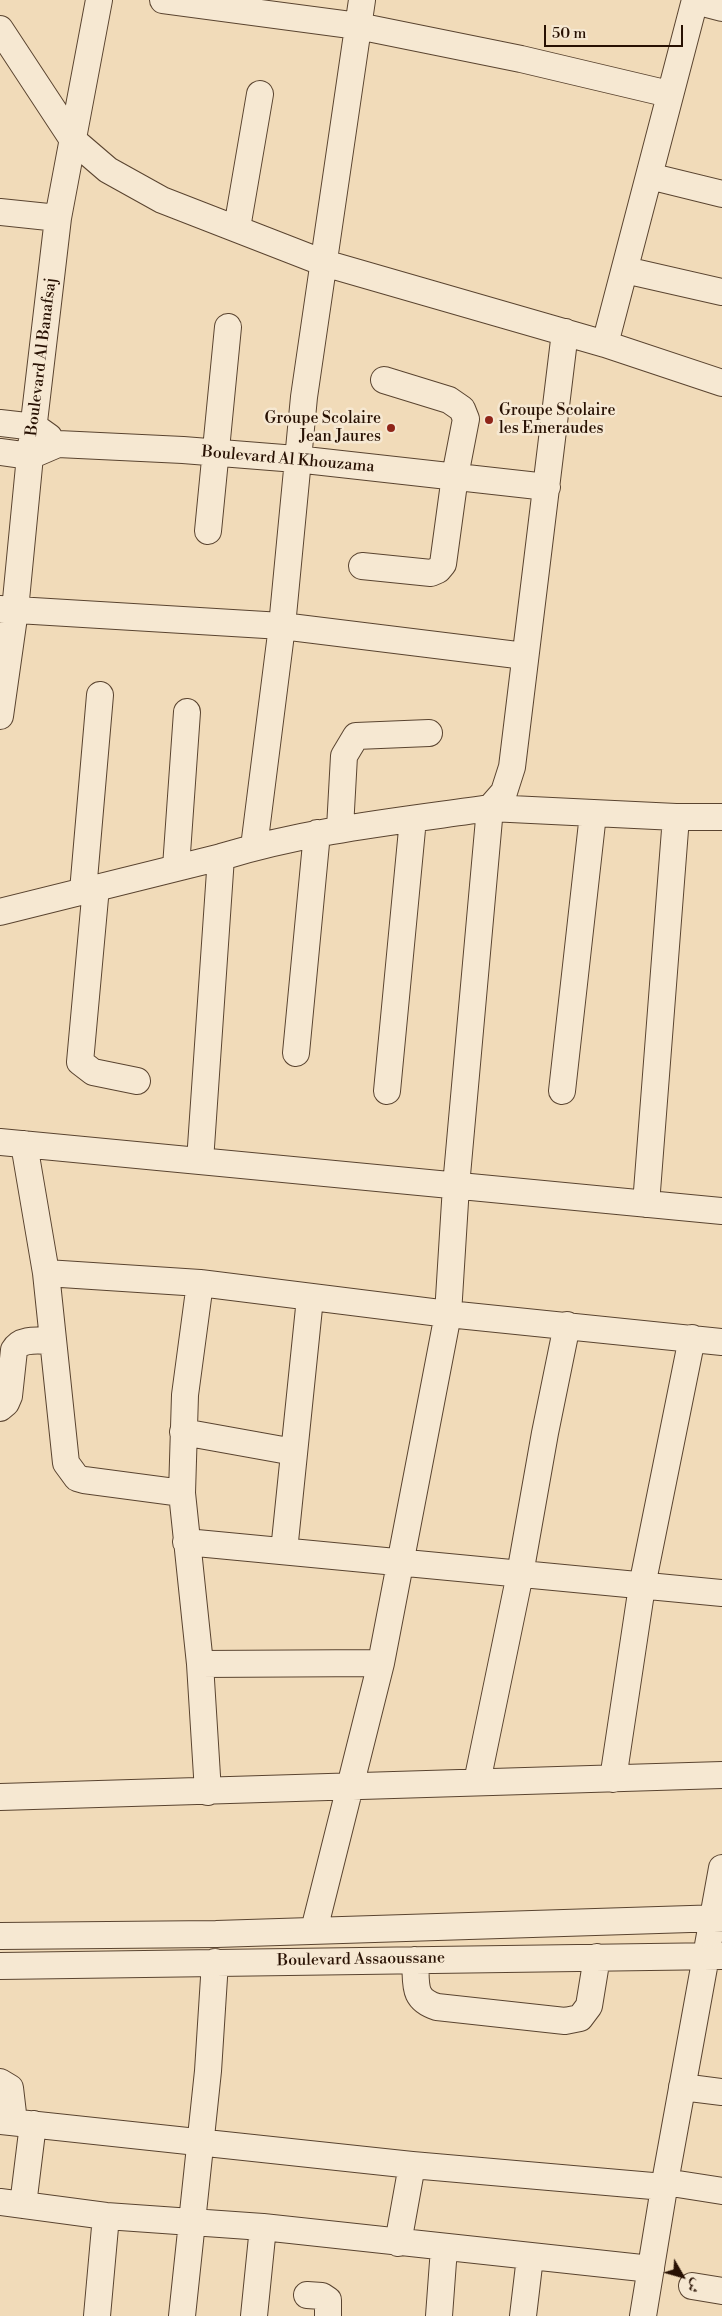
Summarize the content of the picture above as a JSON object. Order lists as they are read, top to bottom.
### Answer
{
  "streets": {
    "street": ["Boulevard Al Banafsaj", "Boulevard Al Khouzama", "Boulevard Assaoussane"]
  },
  "places": ["Groupe Scolaire les Emeraudes", "Groupe Scolaire Jean Jaures"],
  "scale_bar": "50 m",
  "north": "bottom right"
}
